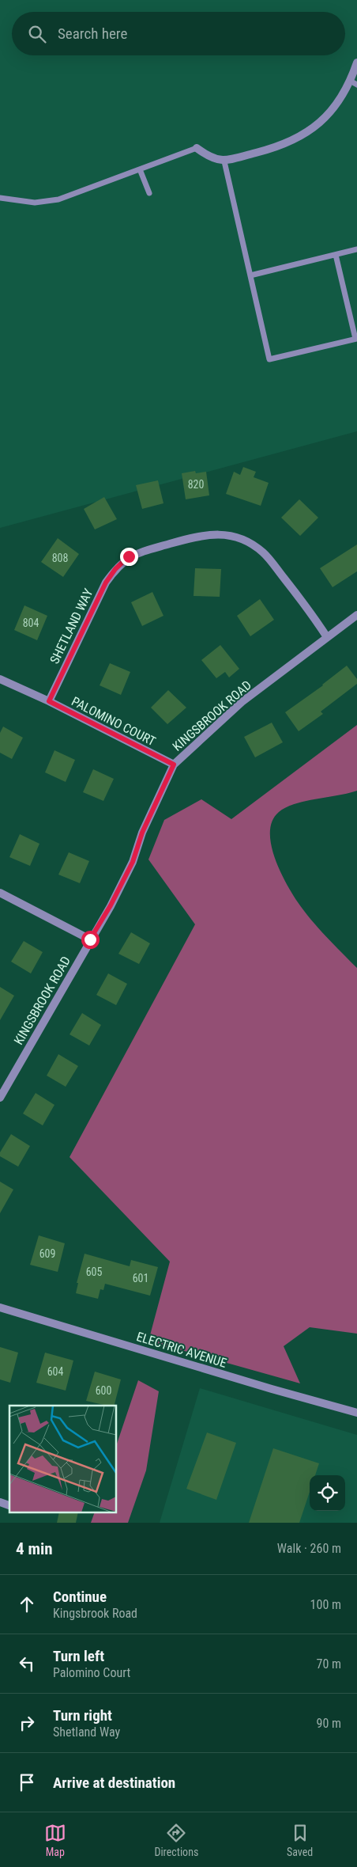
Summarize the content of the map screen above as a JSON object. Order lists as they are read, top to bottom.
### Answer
{
  "streets": {
    "street": [
      "SHETLAND WAY",
      "KINGSBROOK ROAD",
      "PALOMINO COURT",
      "ELECTRIC AVENUE"
    ]
  },
  "crossings": [
    ["SHETLAND WAY", "KINGSBROOK ROAD"],
    ["SHETLAND WAY", "PALOMINO COURT"],
    ["KINGSBROOK ROAD", "PALOMINO COURT"]
  ],
  "house_numbers": [
    "820",
    "808",
    "804",
    "609",
    "605",
    "601",
    "604",
    "600"
  ],
  "page": {
    "search": "Search here",
    "heading": ["4 min", "Walk · 260 m"],
    "list": [
      ["Continue", "Kingsbrook Road", "100 m"],
      ["Turn left", "Palomino Court", "70 m"],
      ["Turn right", "Shetland Way", "90 m"],
      "Arrive at destination"
    ],
    "nav": ["Map", "Directions", "Saved"]
  }
}
